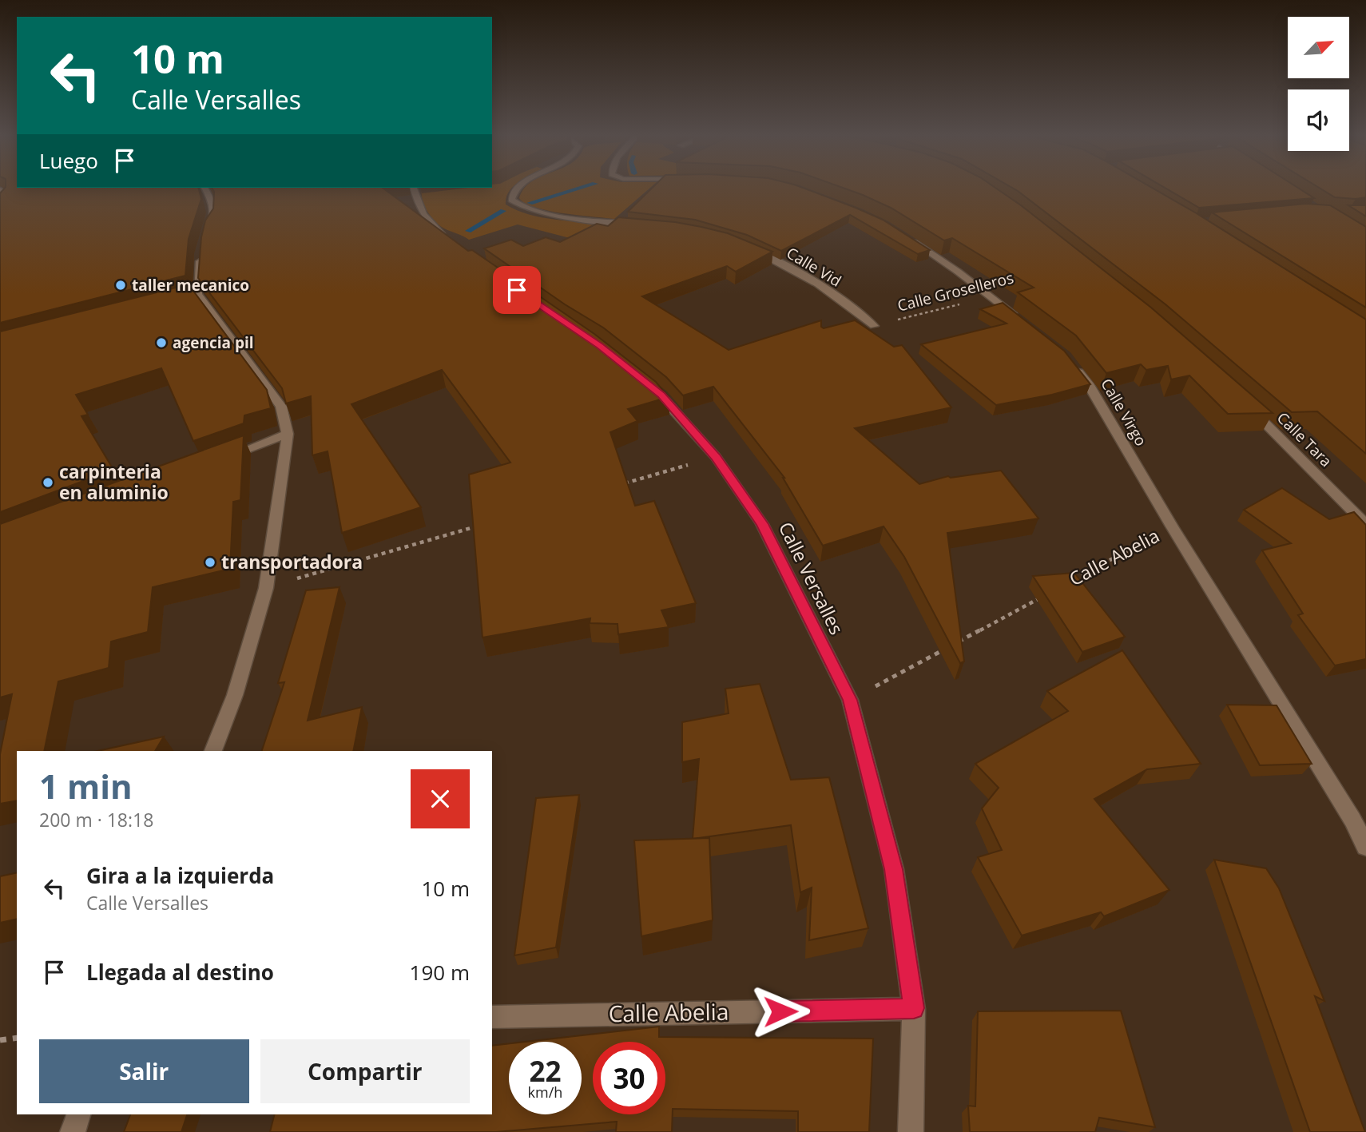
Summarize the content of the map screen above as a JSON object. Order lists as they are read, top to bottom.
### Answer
{
  "streets": {
    "street": [
      "Calle Vid",
      "Calle Virgo",
      "Calle Tara",
      "Calle Abelia",
      "Calle Versalles"
    ],
    "path": ["Calle Groselleros"]
  },
  "crossings": [
    ["Calle Vid", "Calle Groselleros"],
    ["Calle Virgo", "Calle Abelia"],
    ["Calle Abelia", "Calle Versalles"]
  ],
  "places": [
    "taller mecanico",
    "agencia pil",
    "carpinteria en aluminio",
    "transportadora"
  ],
  "north": "top right",
  "page": {
    "turn": ["10 m", "Calle Versalles"],
    "then": "Luego",
    "heading": ["1 min", "200 m · 18:18"],
    "list": [
      {
        "name": "Gira a la izquierda",
        "note": "Calle Versalles",
        "value": "10 m"
      },
      {
        "name": "Llegada al destino",
        "value": "190 m"
      }
    ],
    "buttons": ["Salir", "Compartir"],
    "speed": "22 km/h",
    "limit": "30"
  }
}
